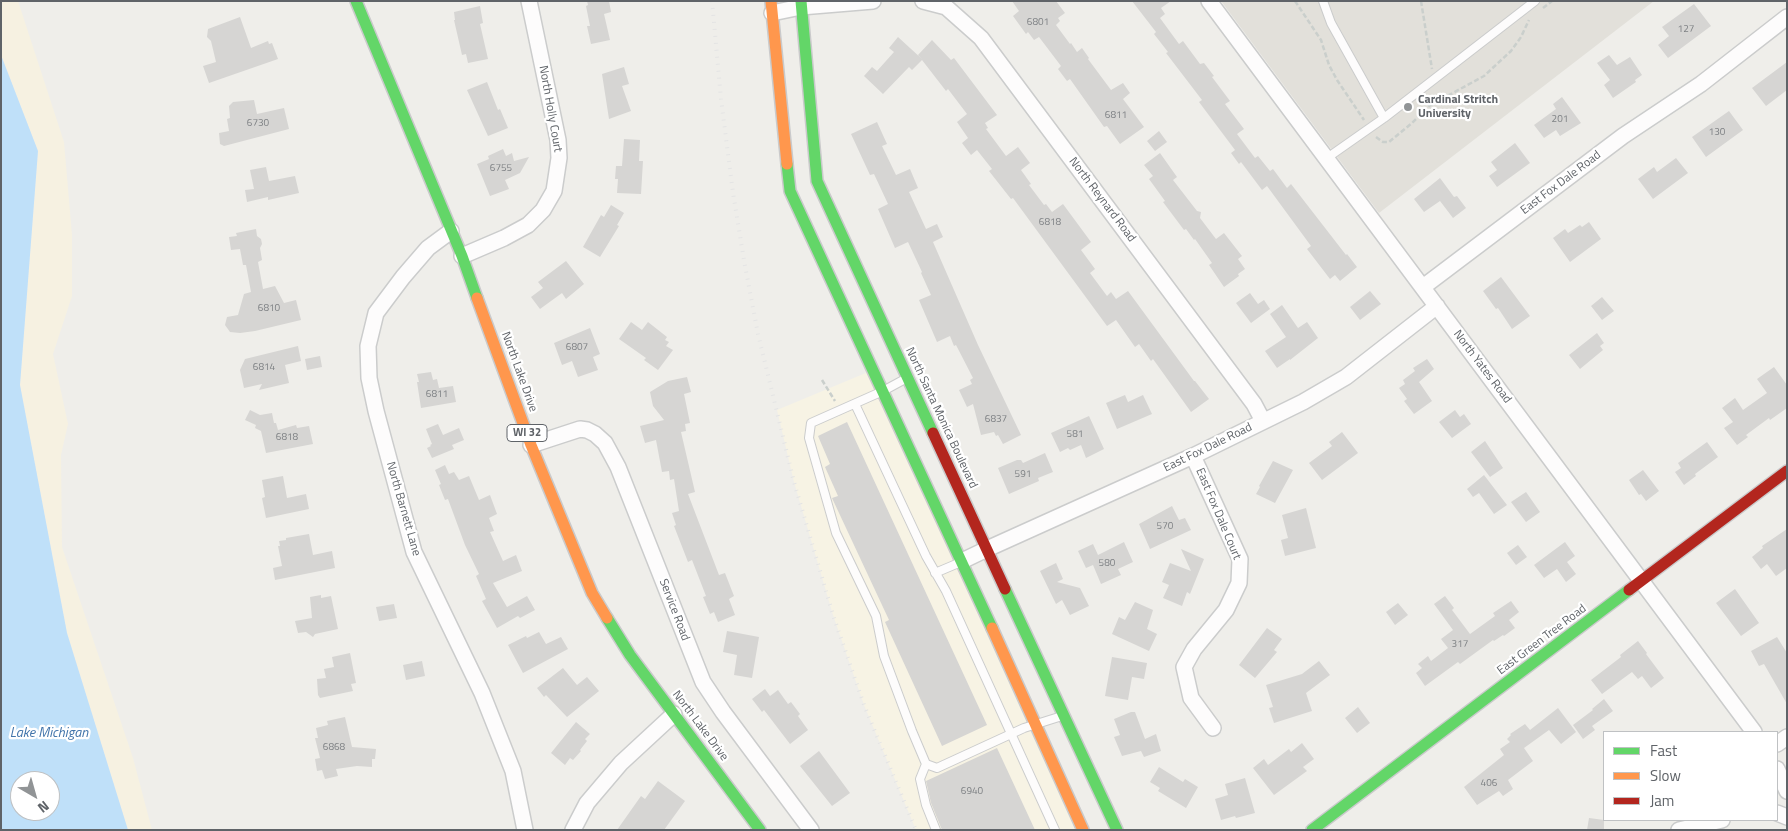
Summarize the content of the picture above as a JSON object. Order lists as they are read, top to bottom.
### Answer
{
  "streets": {
    "street": [
      "North Holly Court",
      "East Fox Dale Road",
      "North Reynard Road",
      "North Yates Road",
      "North Lake Drive",
      "North Santa Monica Boulevard",
      "WI 32",
      "North Barnett Lane",
      "East Fox Dale Court",
      "Service Road",
      "East Green Tree Road"
    ]
  },
  "crossings": [
    ["North Holly Court", "North Lake Drive"],
    ["East Fox Dale Road", "North Reynard Road"],
    ["East Fox Dale Road", "North Yates Road"],
    ["East Fox Dale Road", "North Santa Monica Boulevard"],
    ["East Fox Dale Road", "East Fox Dale Court"],
    ["North Yates Road", "East Green Tree Road"],
    ["North Lake Drive", "North Barnett Lane"],
    ["North Lake Drive", "Service Road"]
  ],
  "water": ["Lake Michigan"],
  "places": ["Cardinal Stritch University"],
  "house_numbers": [
    "6801",
    "127",
    "6811",
    "201",
    "6730",
    "130",
    "6755",
    "6818",
    "6810",
    "6807",
    "6814",
    "6811",
    "6837",
    "581",
    "6818",
    "591",
    "570",
    "580",
    "317",
    "6868",
    "406",
    "6940"
  ],
  "legend": ["Fast", "Slow", "Jam"],
  "north": "bottom right"
}
